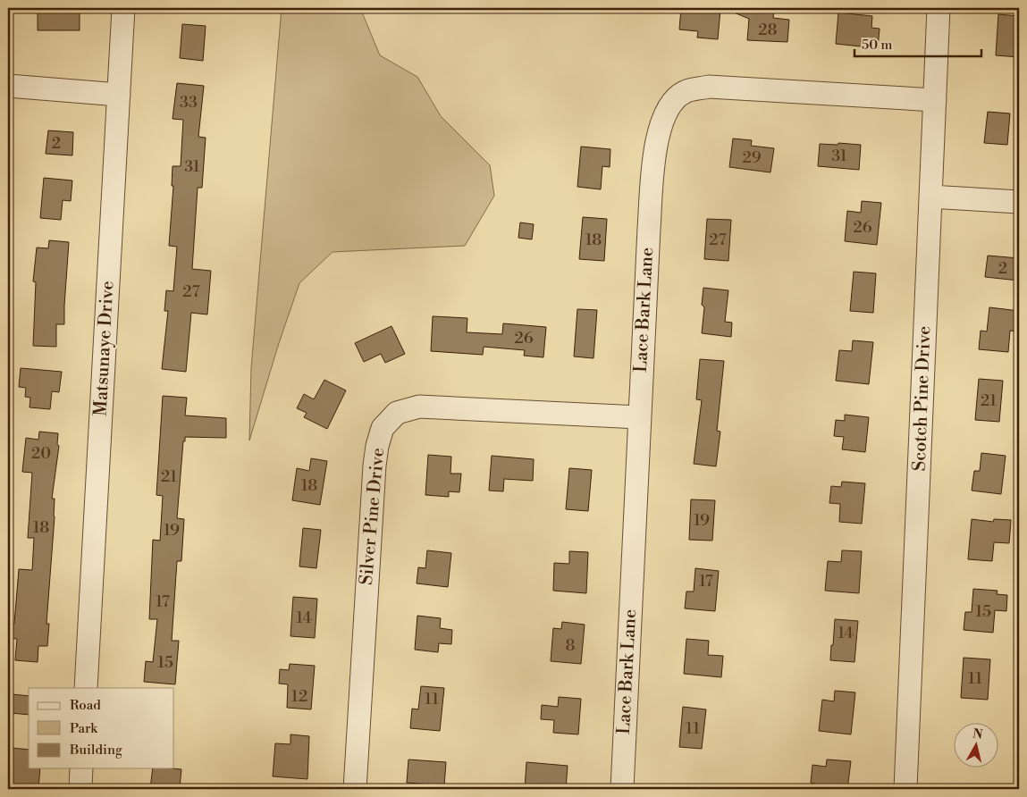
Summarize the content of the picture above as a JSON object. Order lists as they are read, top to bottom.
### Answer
{
  "streets": {
    "street": [
      "Lace Bark Lane",
      "Matsunaye Drive",
      "Scotch Pine Drive",
      "Silver Pine Drive"
    ]
  },
  "crossings": [
    ["Lace Bark Lane", "Scotch Pine Drive"],
    ["Lace Bark Lane", "Silver Pine Drive"]
  ],
  "house_numbers": [
    "28",
    "33",
    "2",
    "31",
    "29",
    "31",
    "26",
    "18",
    "27",
    "2",
    "27",
    "26",
    "21",
    "20",
    "21",
    "18",
    "19",
    "18",
    "19",
    "17",
    "17",
    "15",
    "14",
    "14",
    "8",
    "15",
    "11",
    "12",
    "11",
    "11"
  ],
  "legend": ["Road", "Park", "Building"],
  "scale_bar": "50 m",
  "north": "top"
}
